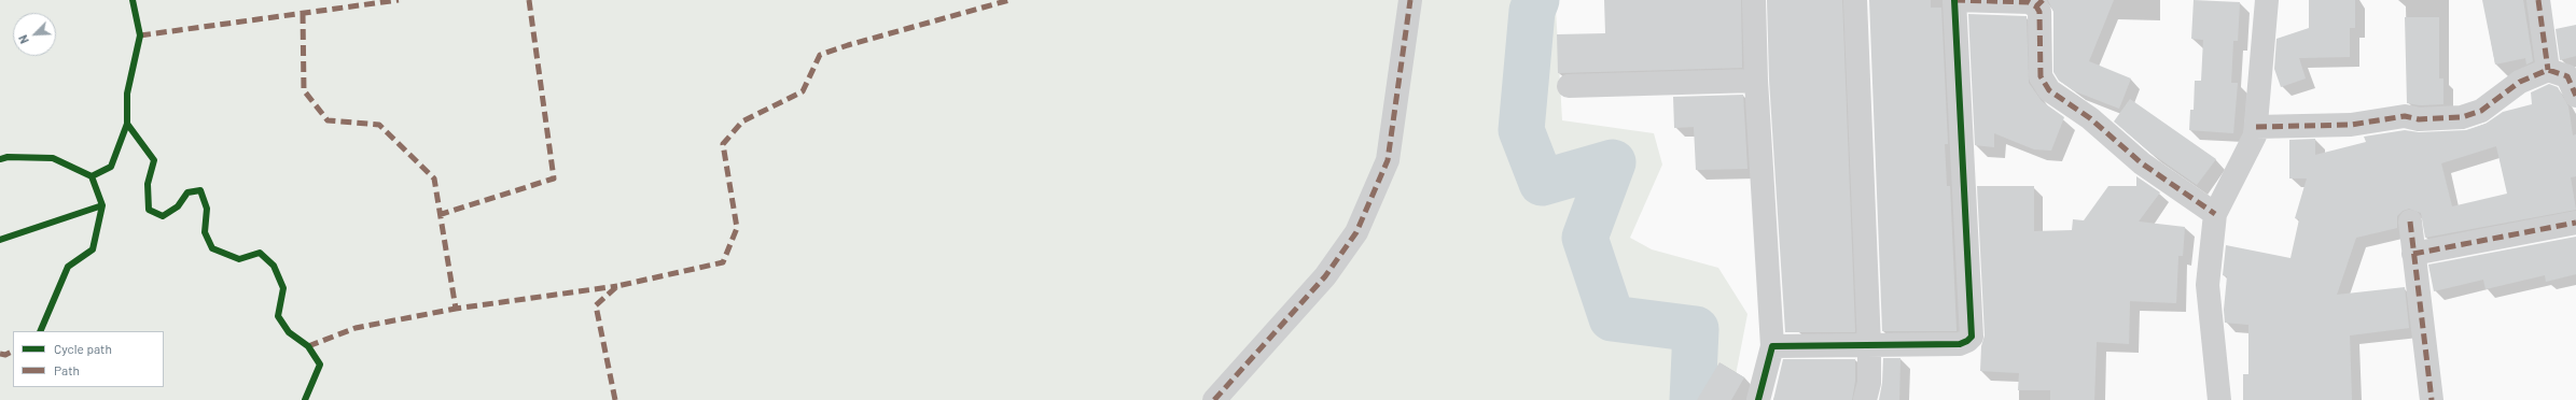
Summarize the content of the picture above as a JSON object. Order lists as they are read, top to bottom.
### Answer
{
  "legend": ["Cycle path", "Path"],
  "north": "bottom left"
}
